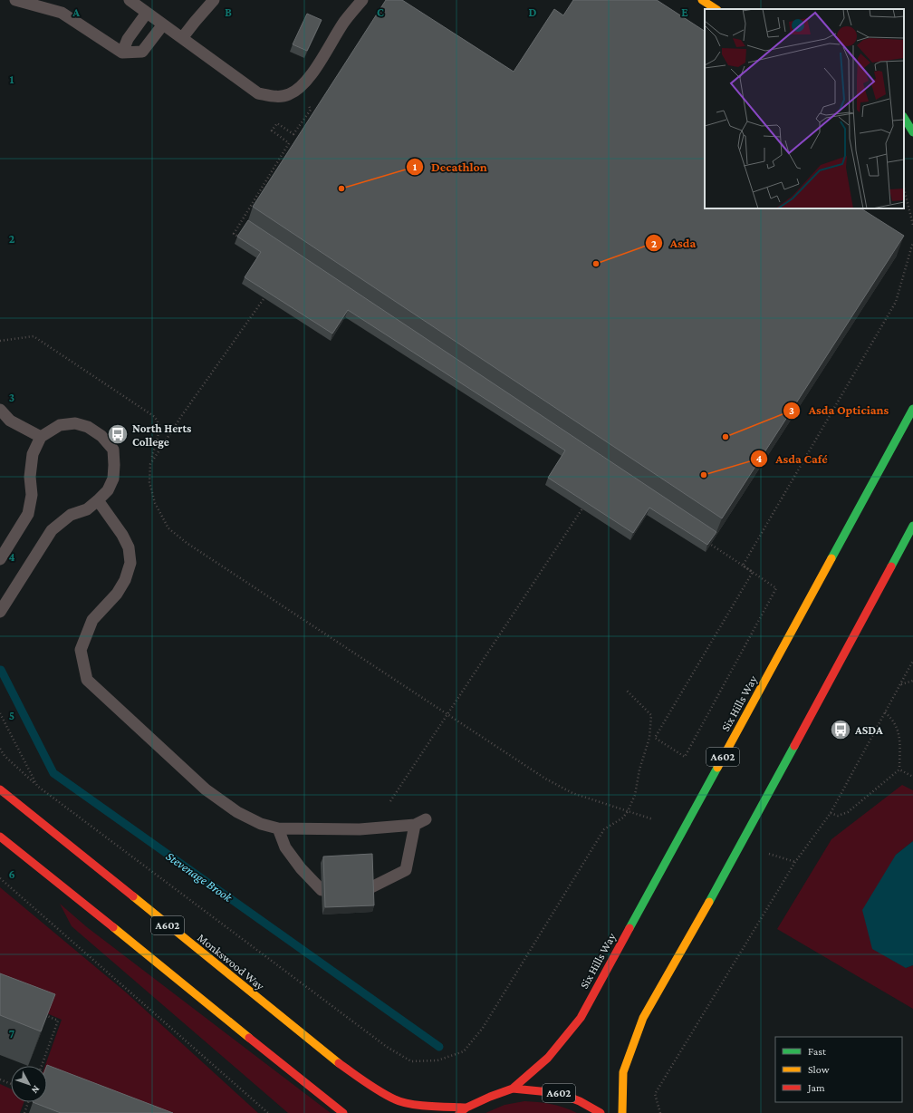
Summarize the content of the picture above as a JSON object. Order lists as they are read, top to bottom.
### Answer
{
  "streets": {
    "main road": ["Six Hills Way", "A602", "Monkswood Way"]
  },
  "crossings": [
    ["Six Hills Way", "A602"],
    ["A602", "Monkswood Way"]
  ],
  "water": ["Stevenage Brook"],
  "places": {
    "other": [
      "Decathlon",
      "Asda",
      "Asda Opticians",
      "Asda Café"
    ],
    "bus stop": ["North Herts College", "ASDA"]
  },
  "legend": ["Fast", "Slow", "Jam"],
  "north": "bottom right",
  "grid": {
    "columns": [
      "A",
      "B",
      "C",
      "D",
      "E"
    ],
    "rows": [
      "1",
      "2",
      "3",
      "4",
      "5",
      "6",
      "7"
    ]
  }
}
